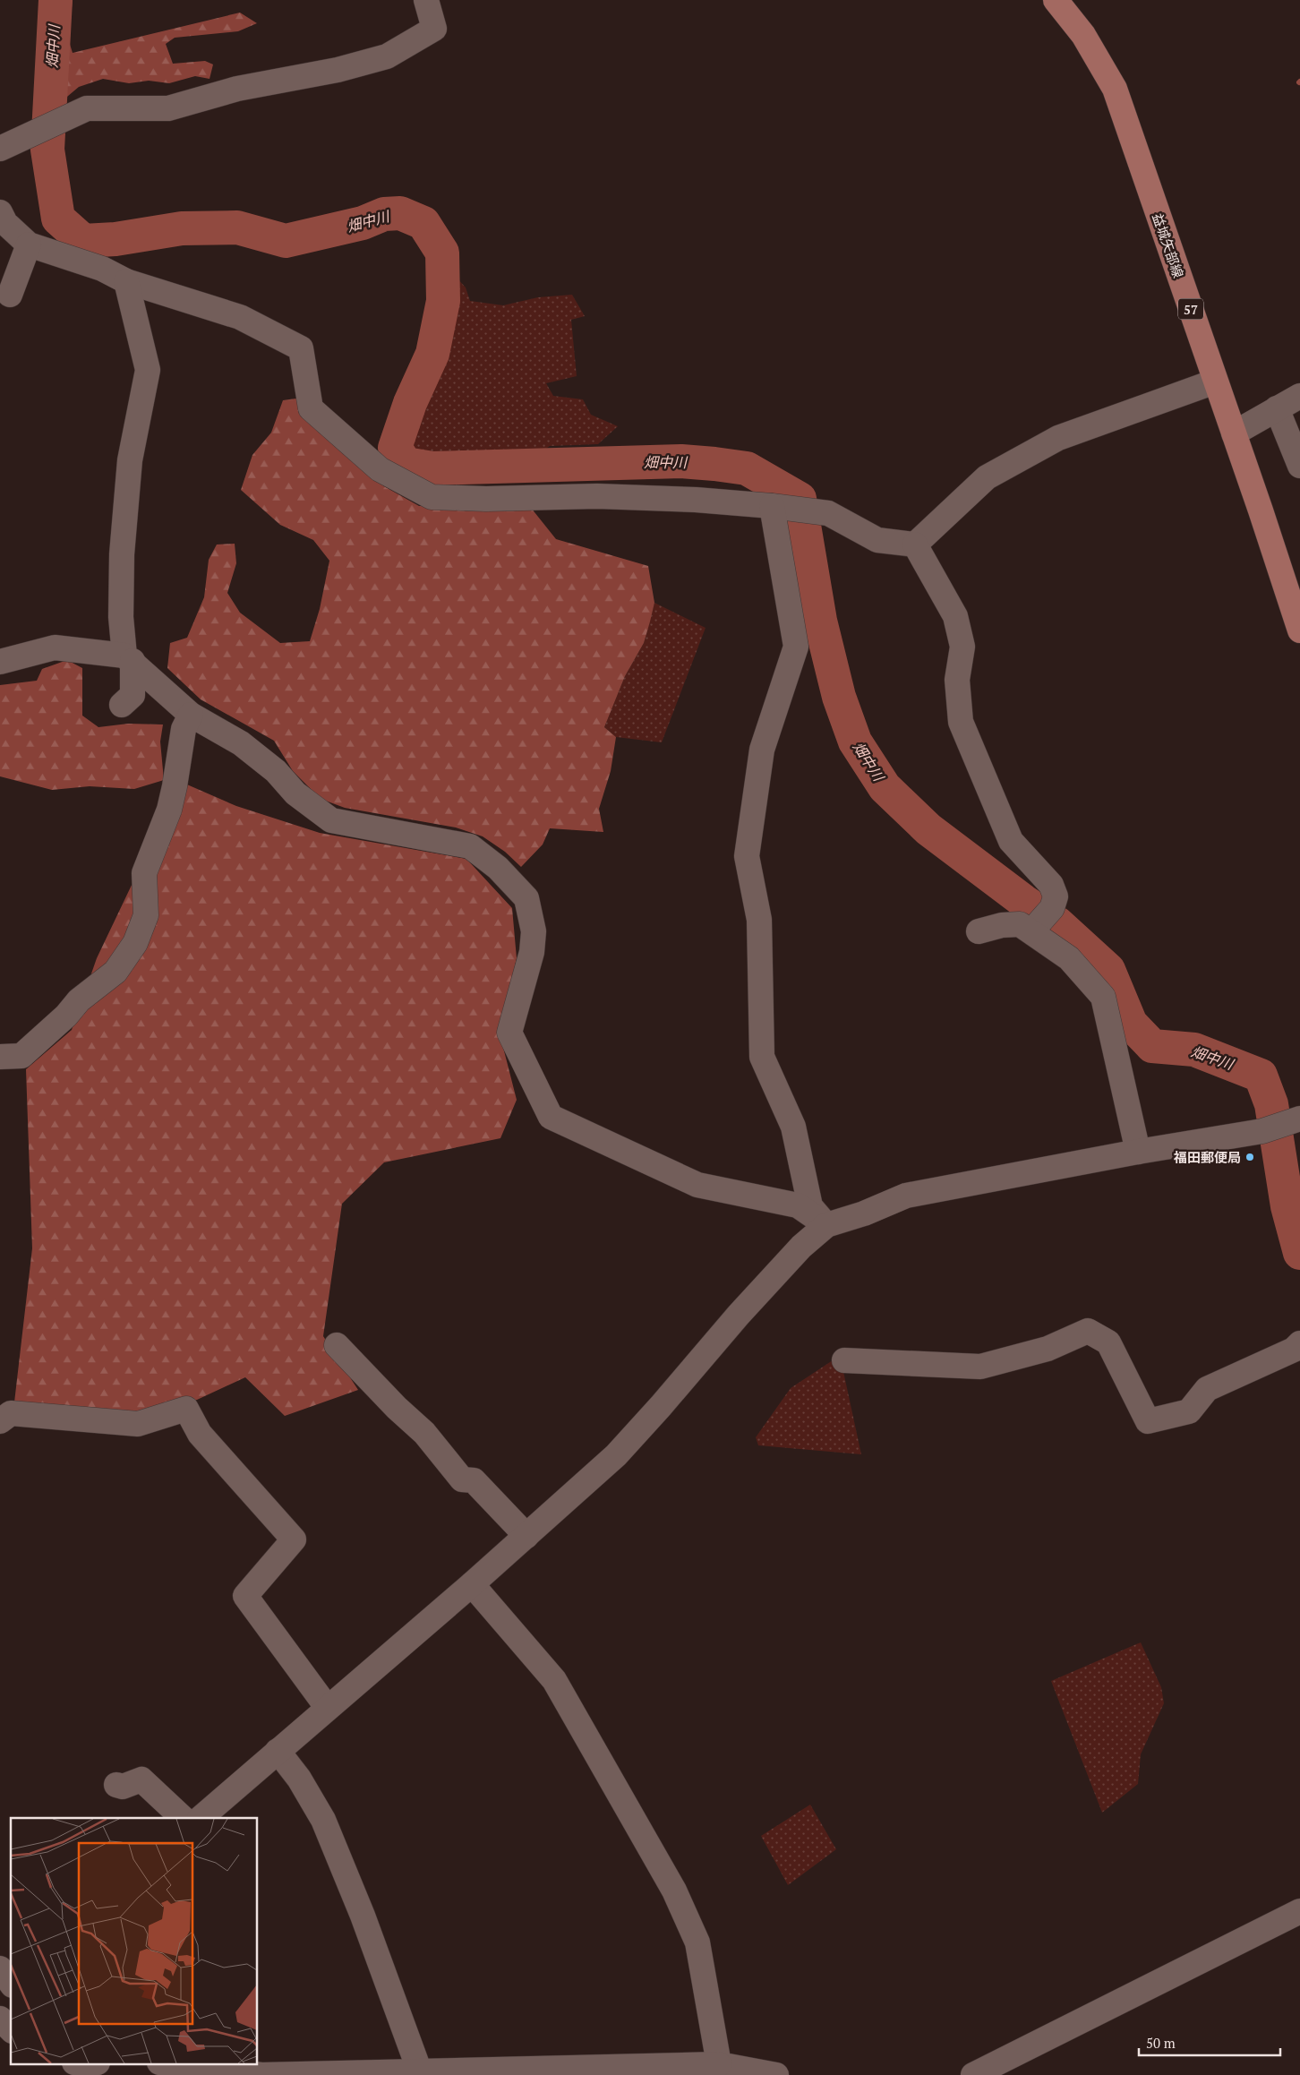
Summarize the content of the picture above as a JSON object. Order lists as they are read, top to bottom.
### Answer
{
  "streets": {
    "main road": ["益城矢部線", "57"]
  },
  "water": ["畑中川"],
  "places": ["福田郵便局"],
  "scale_bar": "50 m"
}
